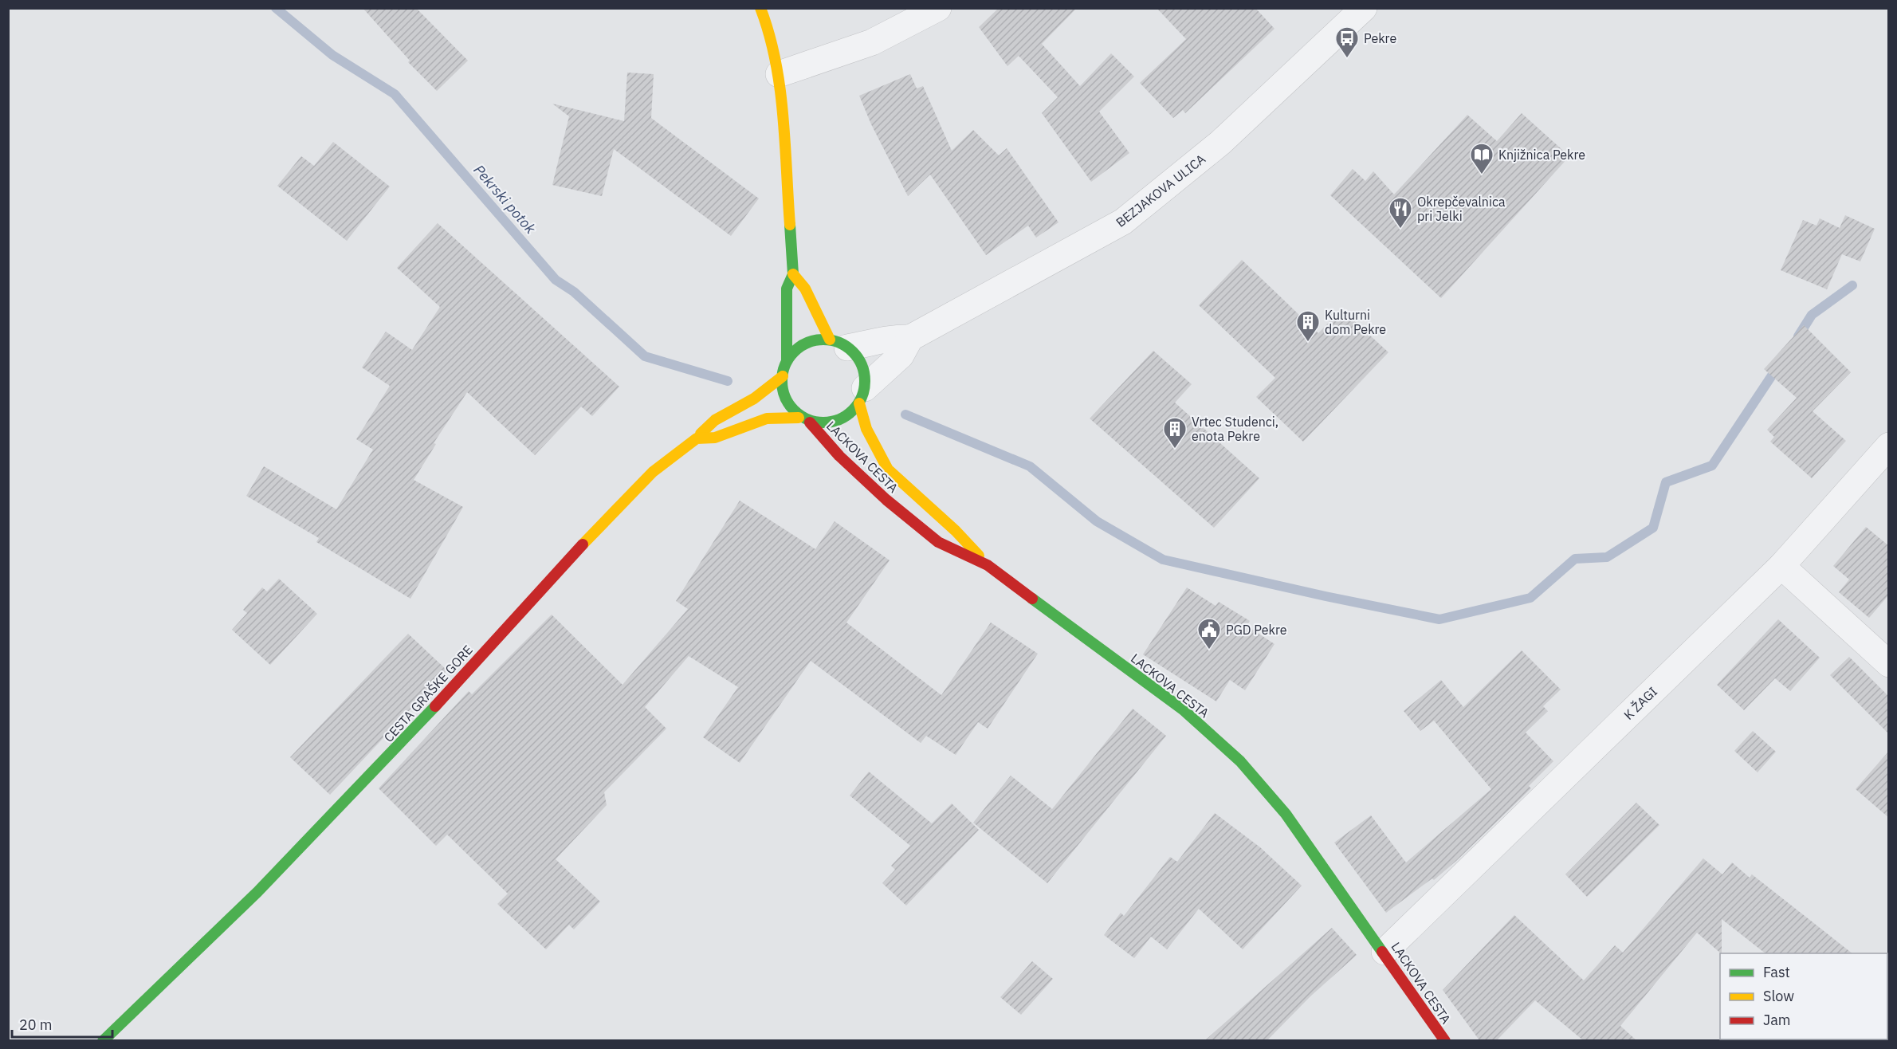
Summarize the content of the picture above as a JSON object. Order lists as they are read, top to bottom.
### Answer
{
  "streets": {
    "street": [
      "BEZJAKOVA ULICA",
      "LACKOVA CESTA",
      "CESTA GRAŠKE GORE",
      "K ŽAGI"
    ]
  },
  "crossings": [
    ["BEZJAKOVA ULICA", "LACKOVA CESTA"],
    ["BEZJAKOVA ULICA", "CESTA GRAŠKE GORE"],
    ["LACKOVA CESTA", "CESTA GRAŠKE GORE"],
    ["LACKOVA CESTA", "K ŽAGI"]
  ],
  "water": ["Pekrski potok"],
  "places": {
    "bus stop": ["Pekre"],
    "library": ["Knjižnica Pekre"],
    "restaurant": ["Okrepčevalnica pri Jelki"],
    "building": ["Kulturni dom Pekre", "Vrtec Studenci, enota Pekre"],
    "public building": ["PGD Pekre"]
  },
  "legend": ["Fast", "Slow", "Jam"],
  "scale_bar": "20 m"
}
